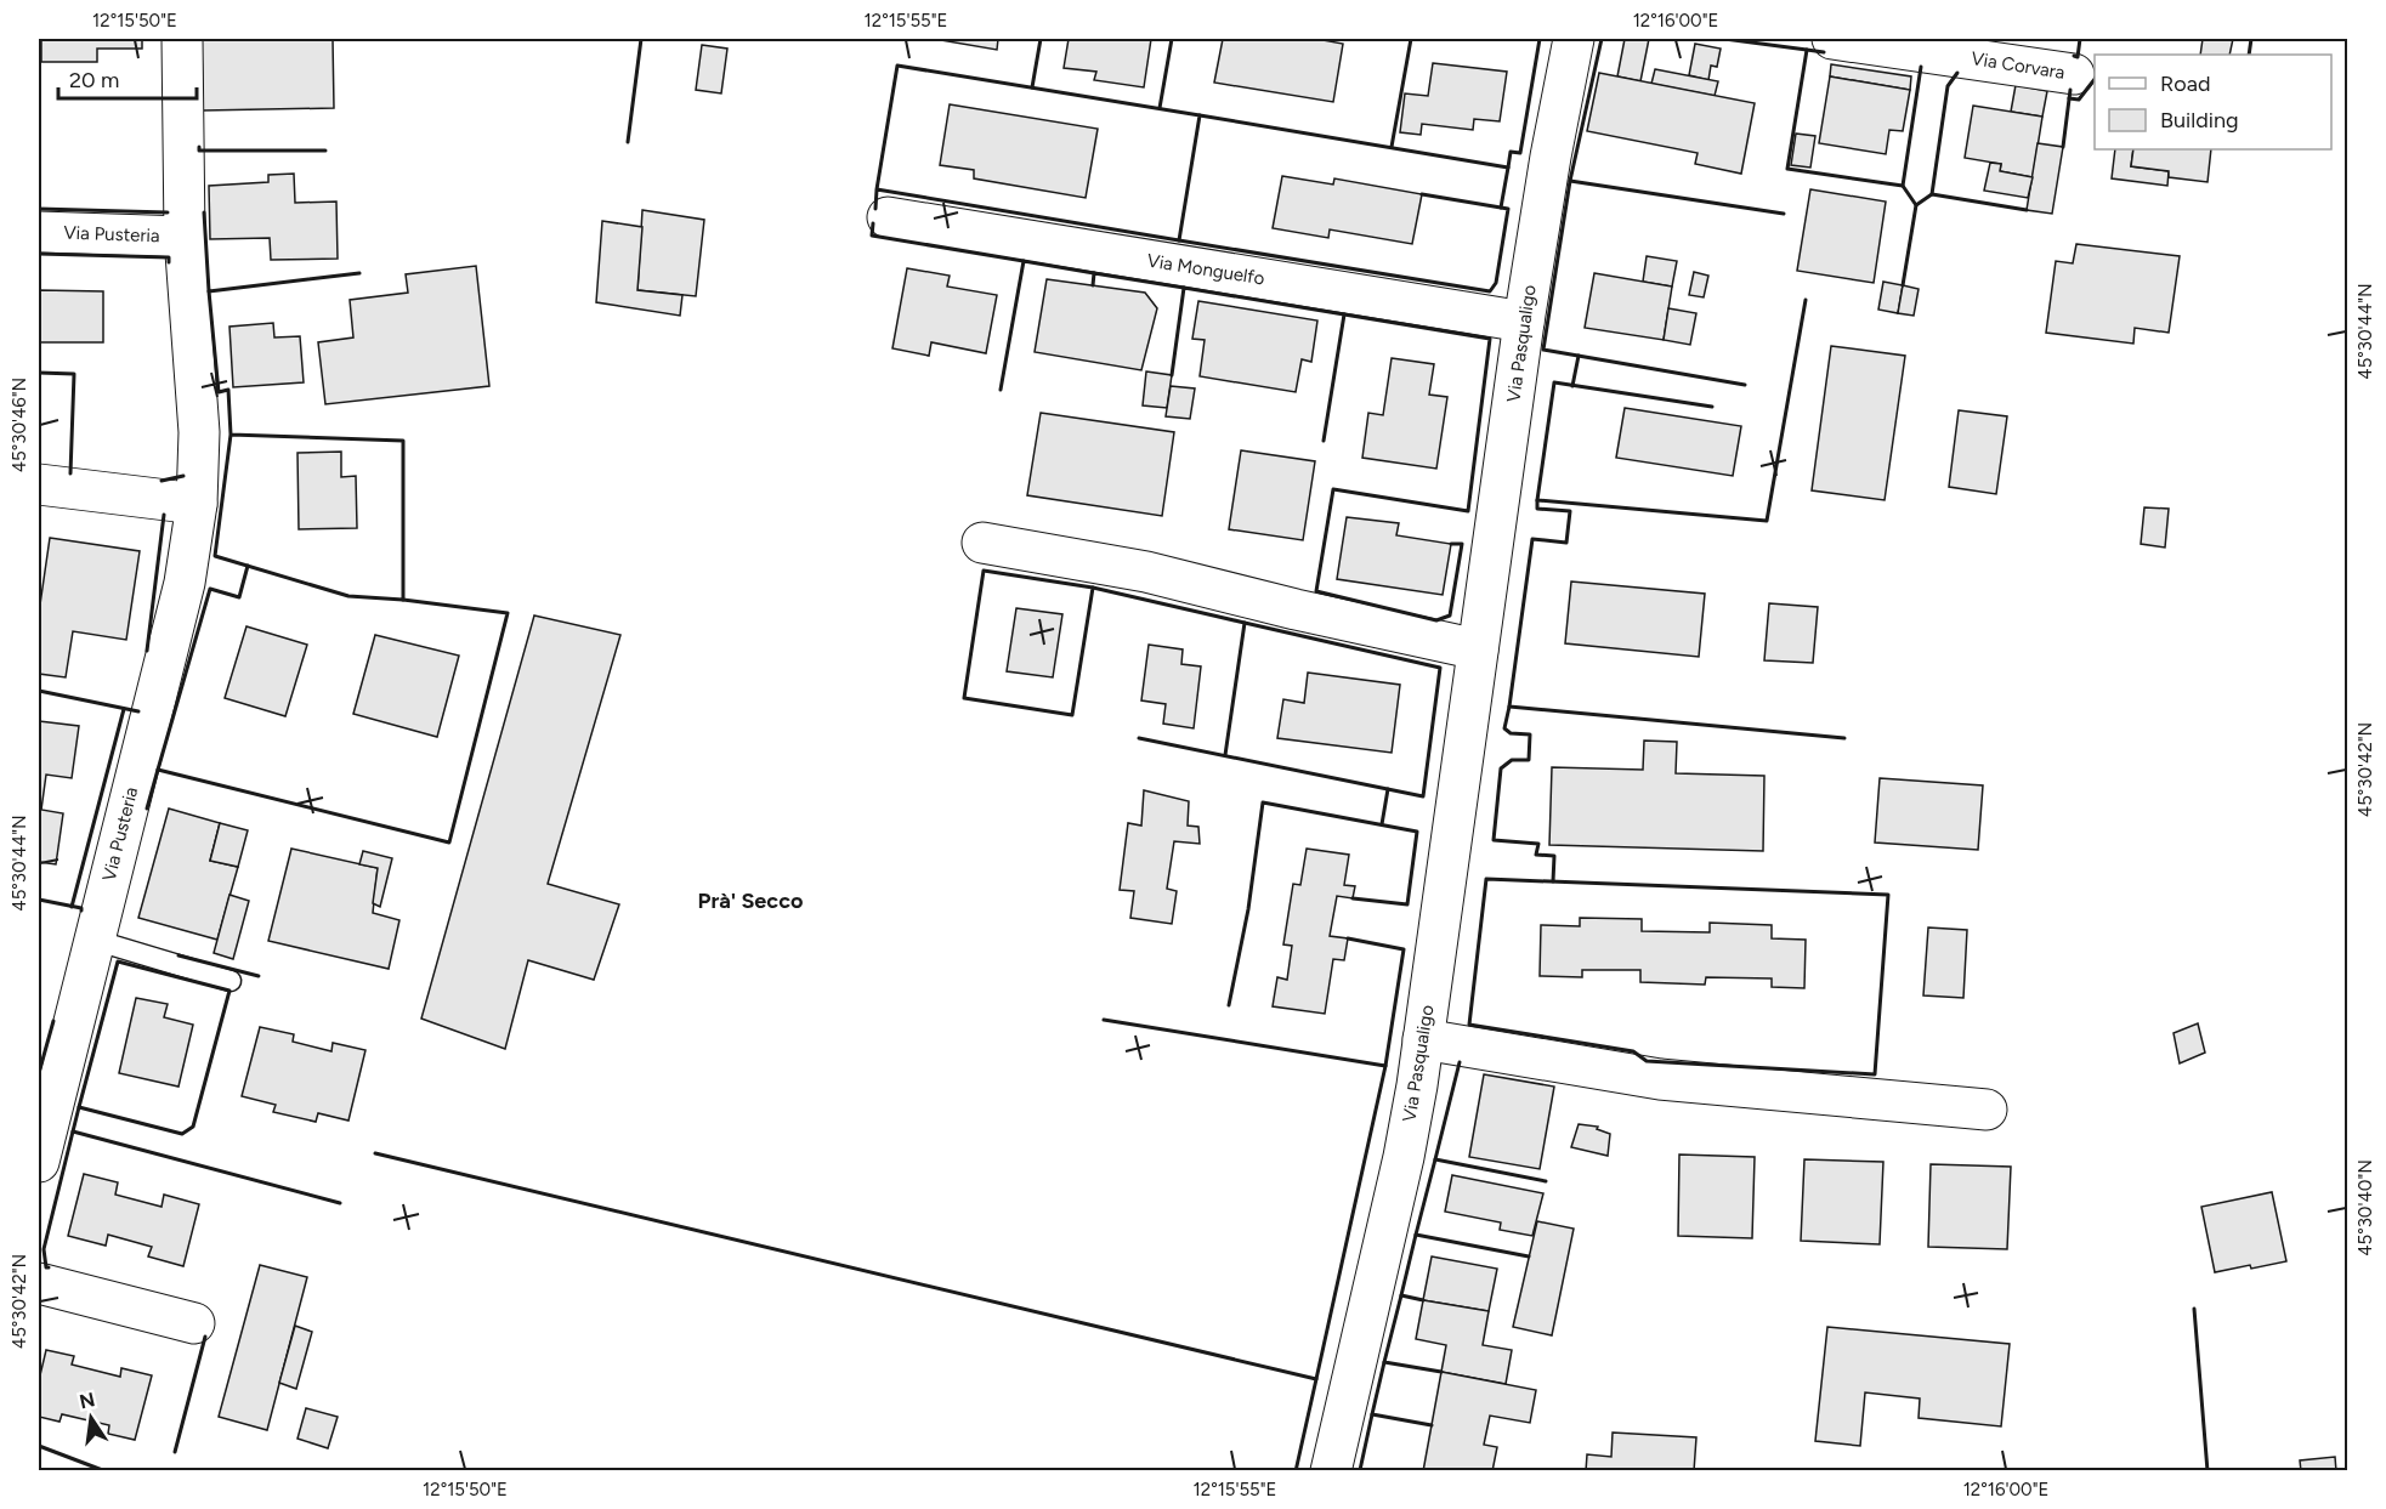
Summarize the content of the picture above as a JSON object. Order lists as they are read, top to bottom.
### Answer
{
  "streets": {
    "street": [
      "Via Corvara",
      "Via Pusteria",
      "Via Monguelfo",
      "Via Pasqualigo"
    ]
  },
  "crossings": [
    ["Via Monguelfo", "Via Pasqualigo"]
  ],
  "districts": ["Prà' Secco"],
  "legend": ["Road", "Building"],
  "scale_bar": "20 m",
  "north": "top",
  "coordinates": [
    "12°15'50\"E",
    "12°15'55\"E",
    "12°16'00\"E",
    "45°30'44\"N",
    "45°30'46\"N",
    "45°30'42\"N",
    "45°30'40\"N"
  ]
}
